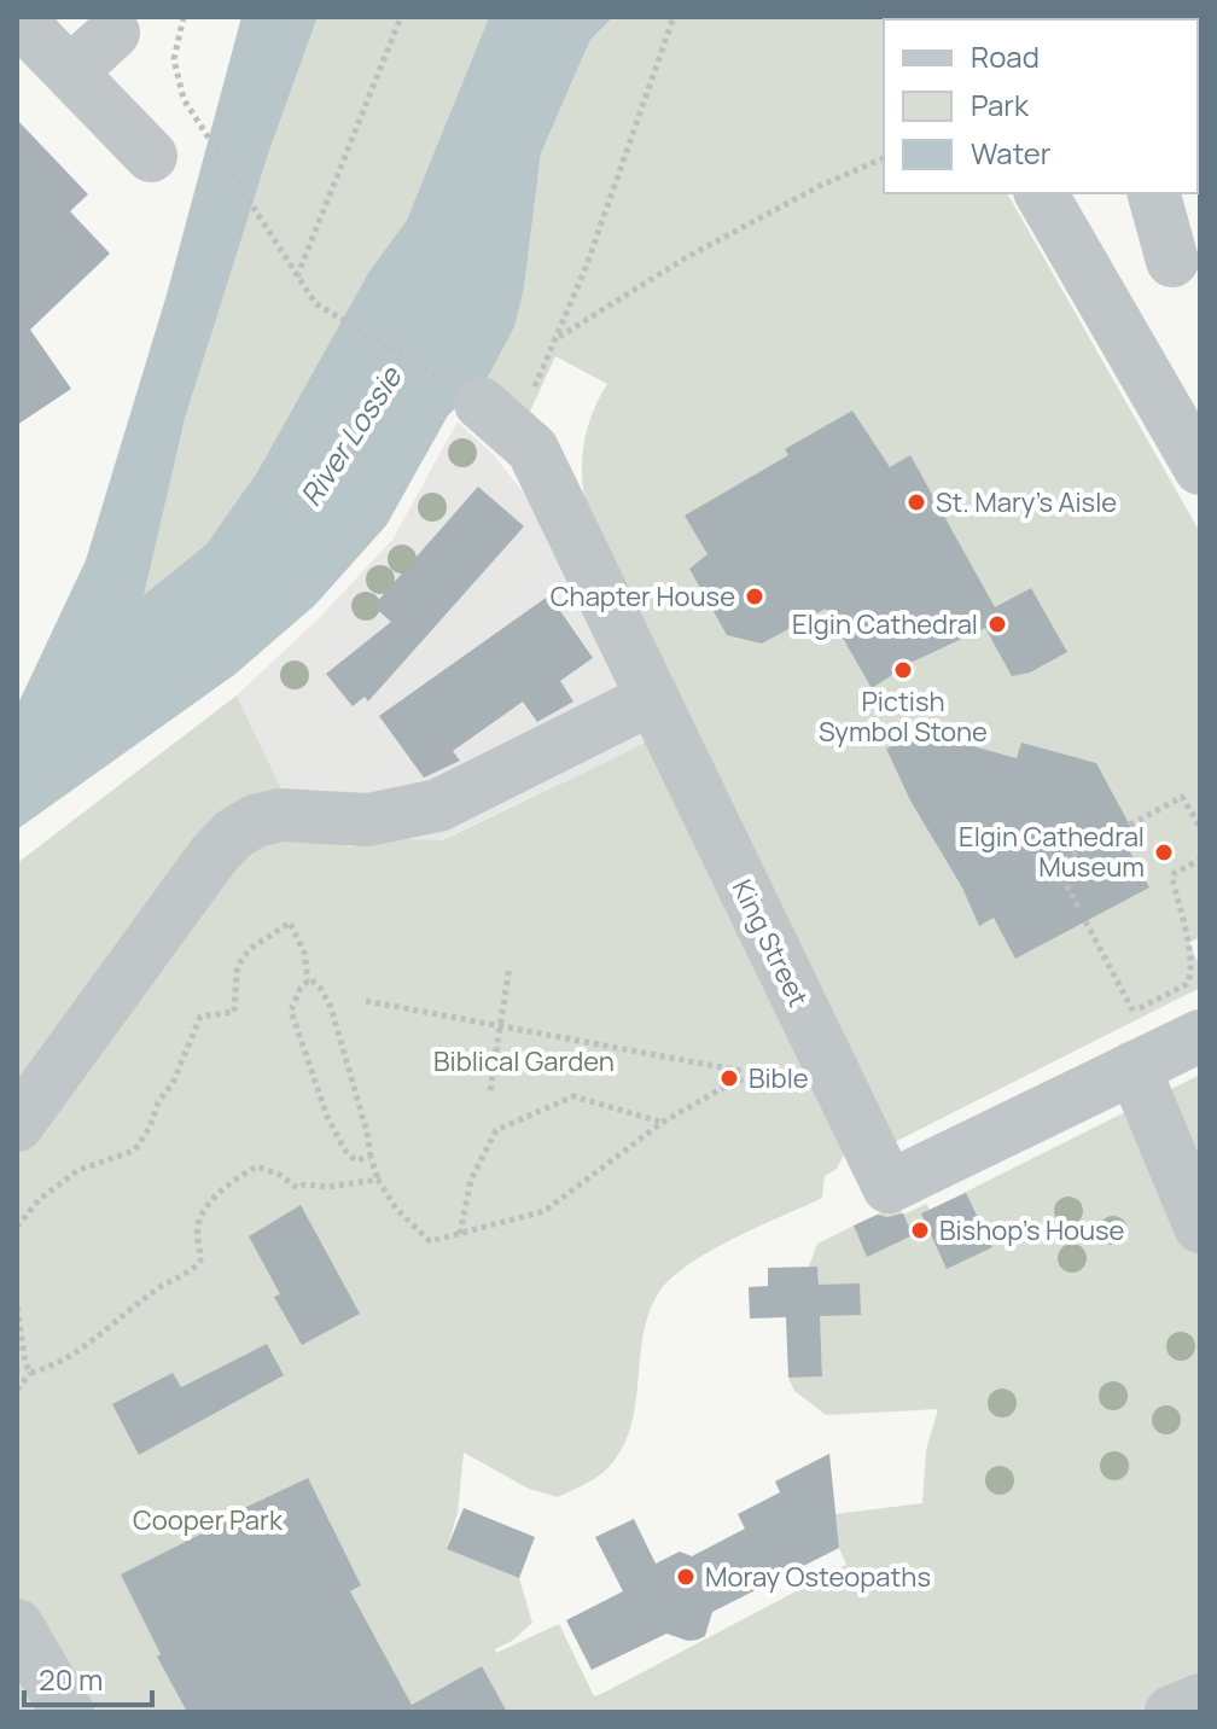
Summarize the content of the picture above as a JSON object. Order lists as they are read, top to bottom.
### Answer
{
  "streets": {
    "street": ["King Street"]
  },
  "water": ["River Lossie"],
  "parks": ["Biblical Garden", "Cooper Park"],
  "places": [
    "St. Mary's Aisle",
    "Chapter House",
    "Elgin Cathedral",
    "Pictish Symbol Stone",
    "Elgin Cathedral Museum",
    "Bible",
    "Bishop's House",
    "Moray Osteopaths"
  ],
  "legend": ["Road", "Park", "Water"],
  "scale_bar": "20 m"
}
